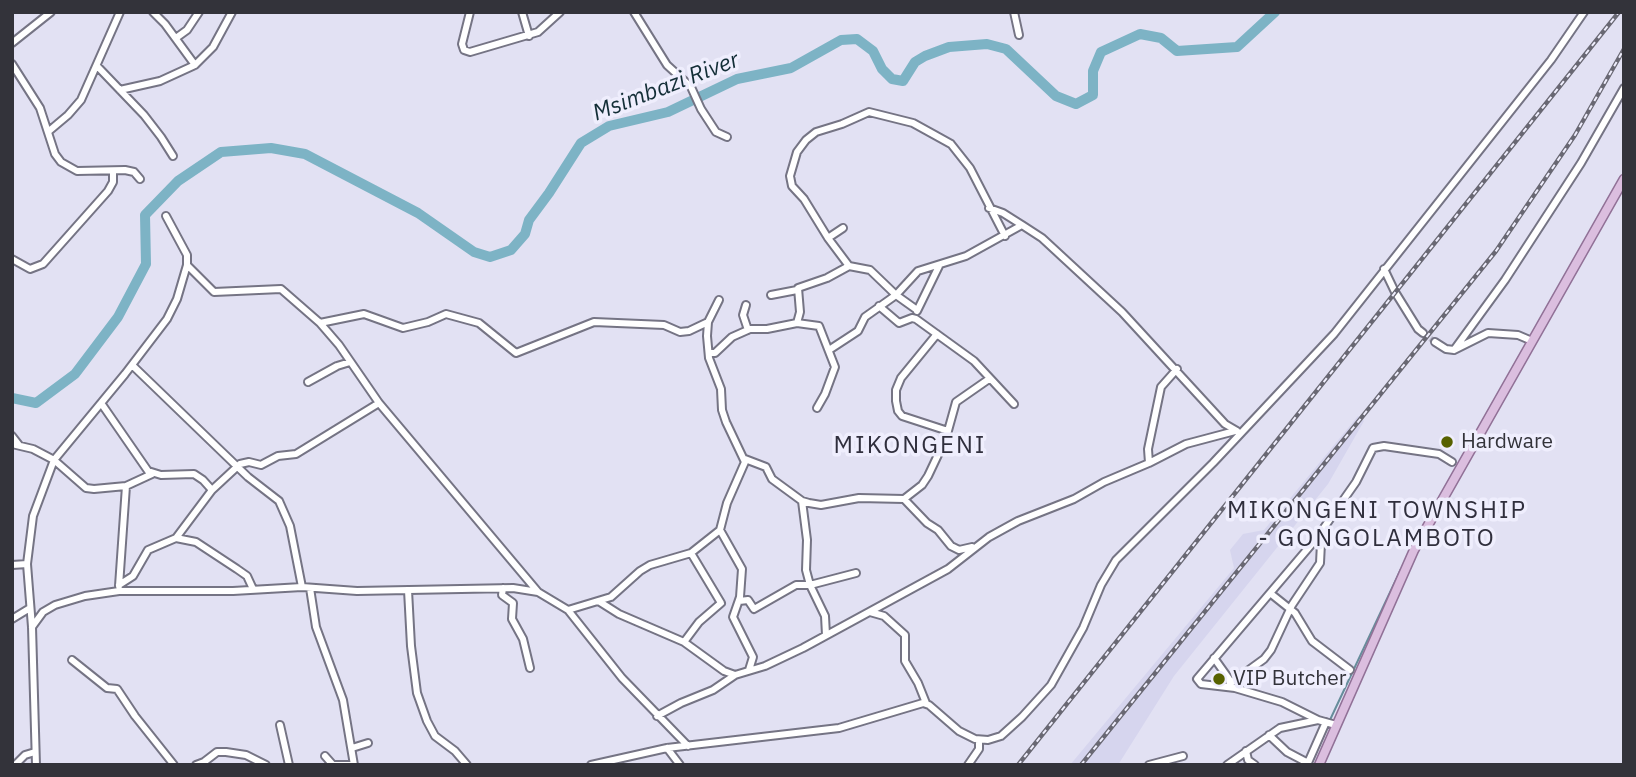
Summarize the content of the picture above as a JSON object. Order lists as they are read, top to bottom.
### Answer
{
  "districts": ["MIKONGENI", "MIKONGENI TOWNSHIP - GONGOLAMBOTO"],
  "water": ["Msimbazi River"],
  "places": ["Hardware", "VIP Butcher"]
}
